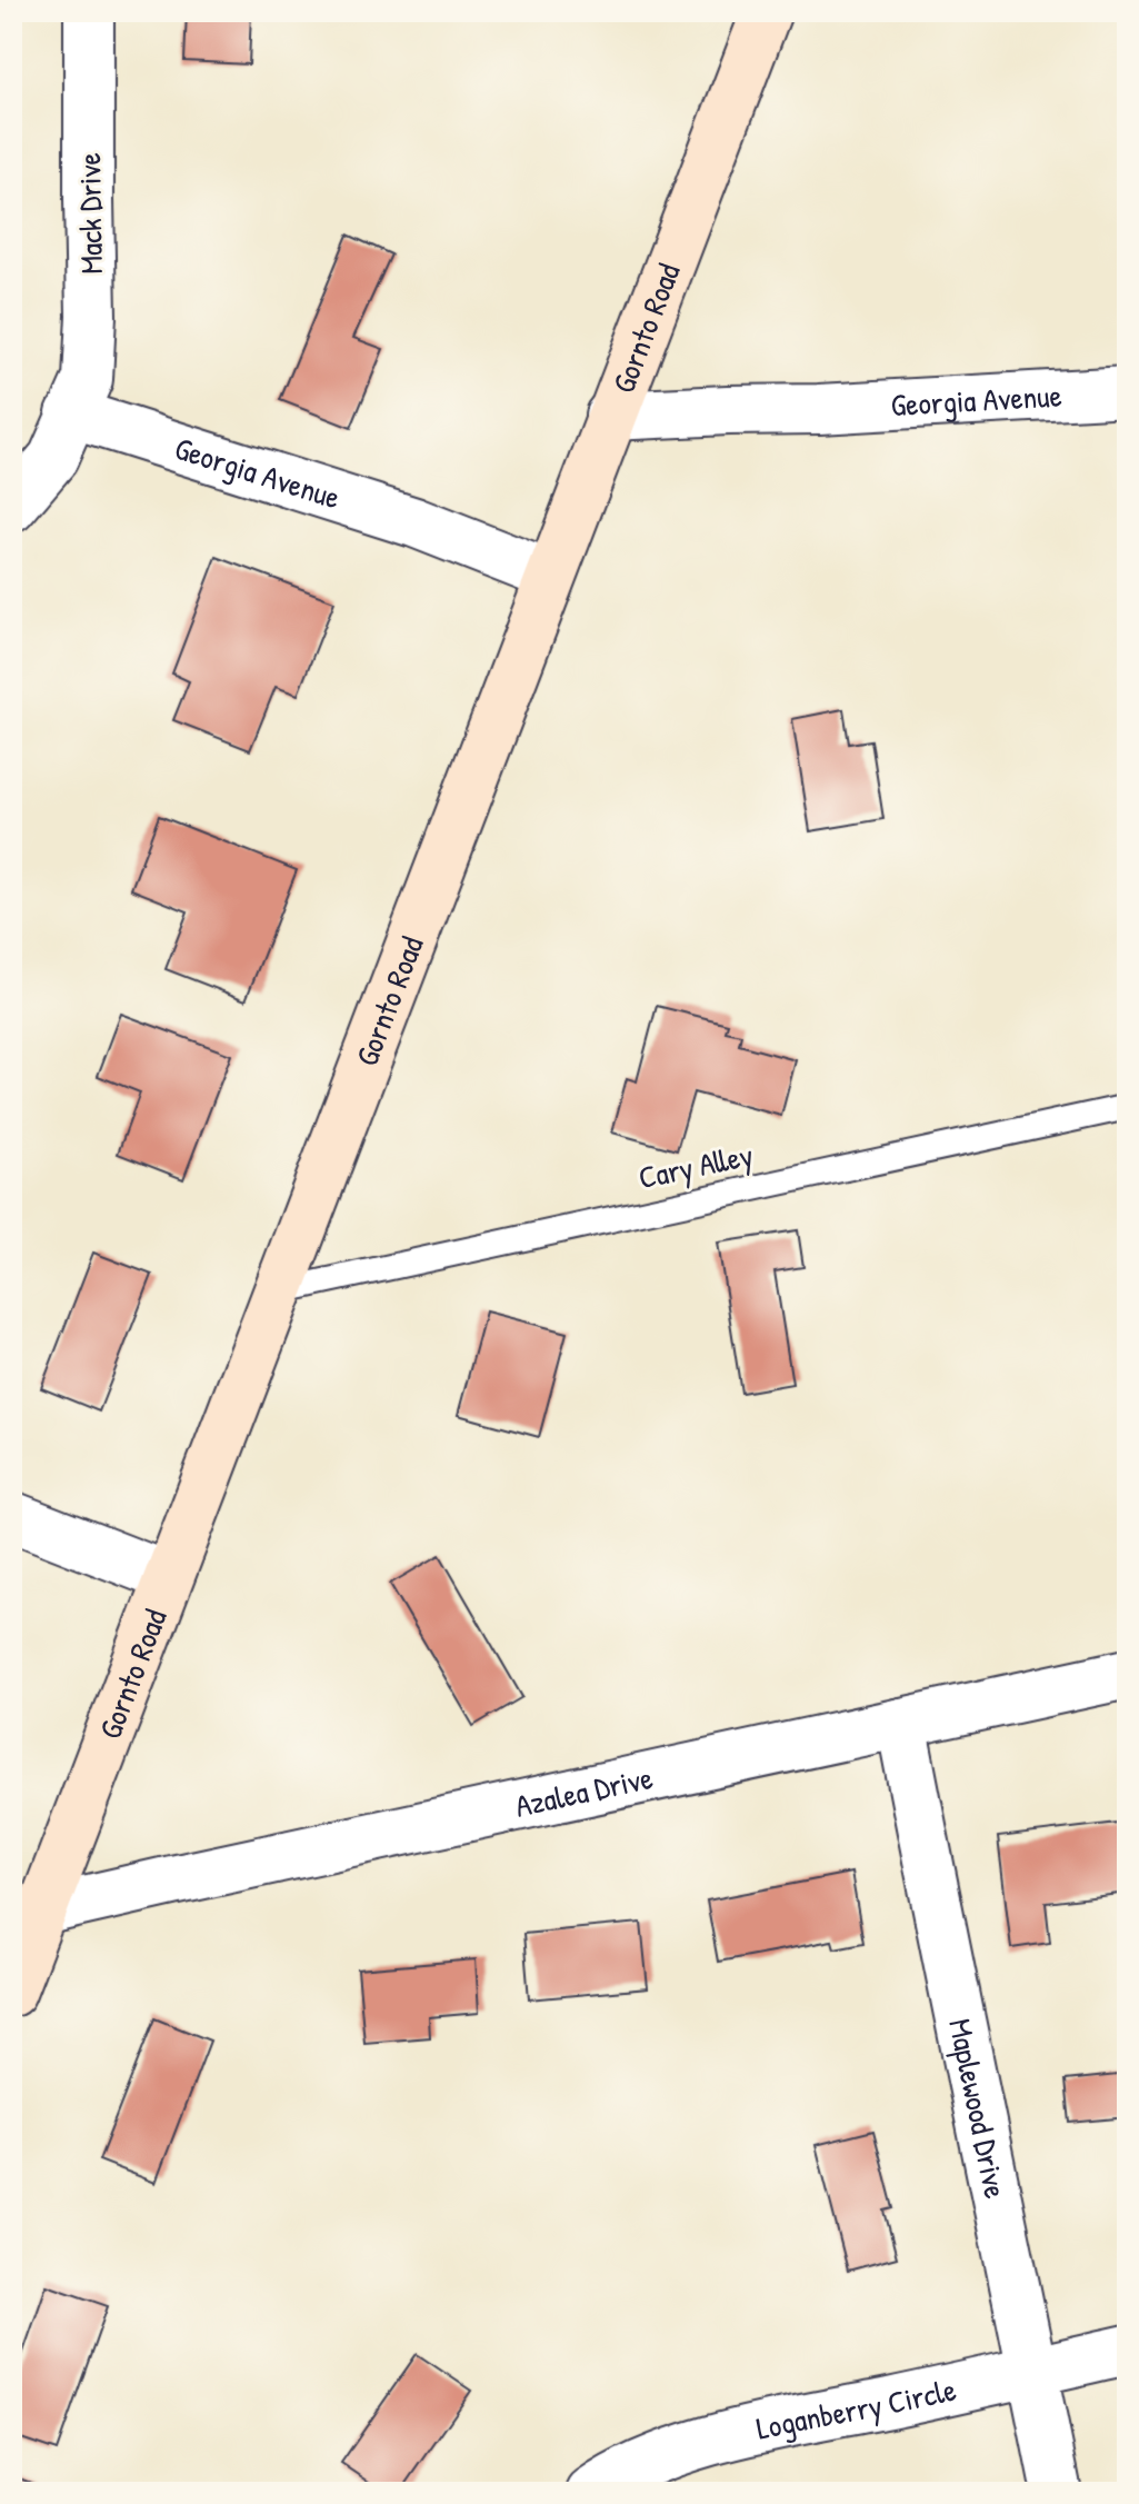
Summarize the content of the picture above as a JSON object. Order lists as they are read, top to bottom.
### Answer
{
  "streets": {
    "main road": ["Gornto Road"],
    "street": [
      "Mack Drive",
      "Georgia Avenue",
      "Azalea Drive",
      "Maplewood Drive",
      "Loganberry Circle"
    ],
    "lane": ["Cary Alley"]
  },
  "crossings": [
    ["Mack Drive", "Georgia Avenue"],
    ["Gornto Road", "Georgia Avenue"],
    ["Gornto Road", "Cary Alley"],
    ["Gornto Road", "Azalea Drive"],
    ["Azalea Drive", "Maplewood Drive"],
    ["Maplewood Drive", "Loganberry Circle"]
  ]
}
